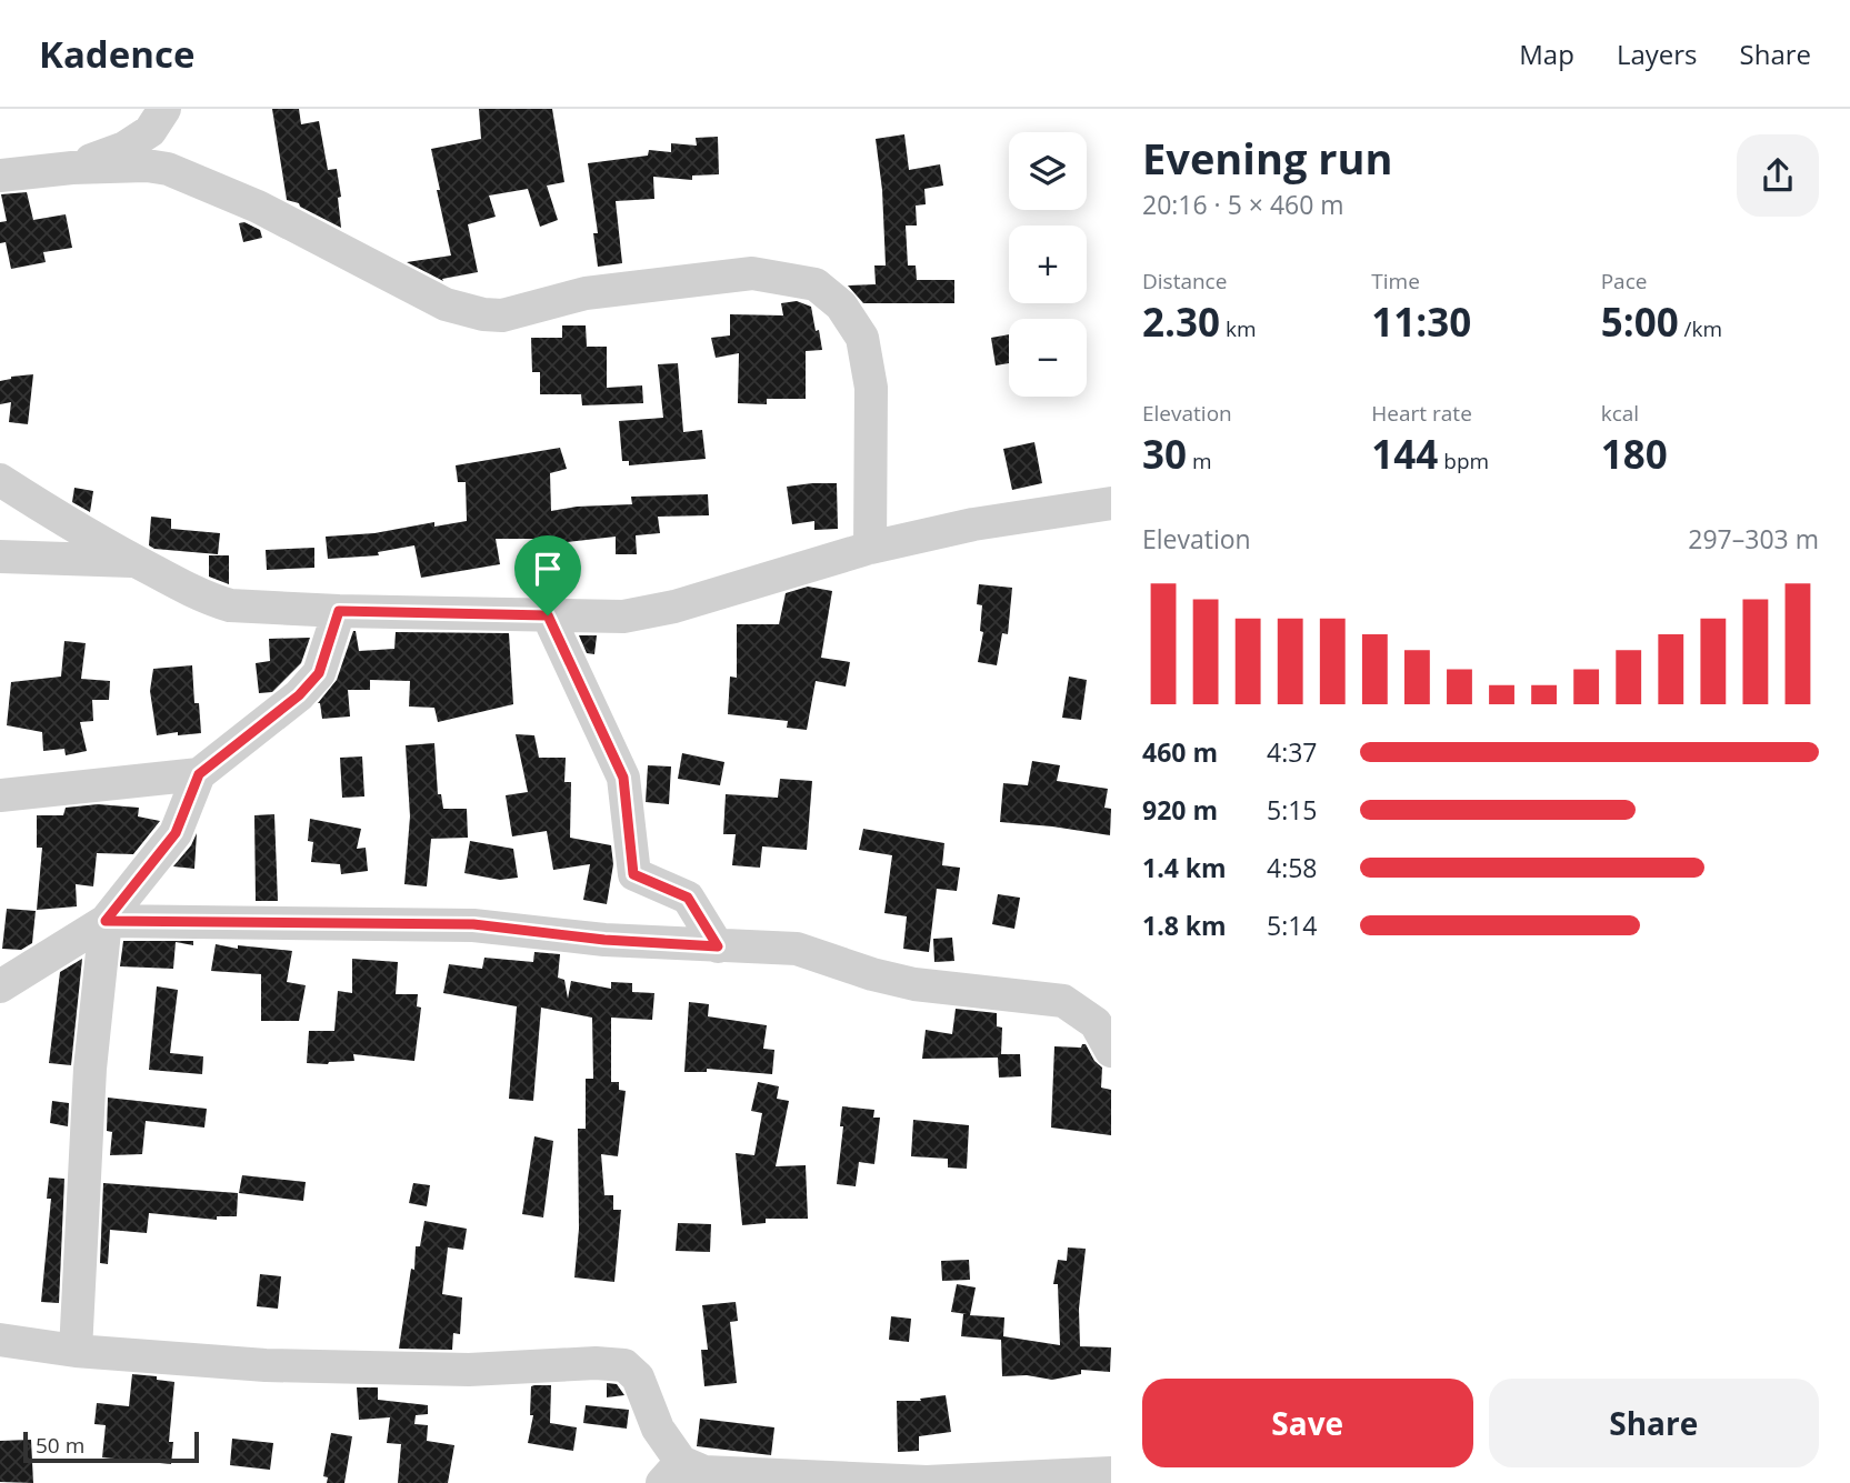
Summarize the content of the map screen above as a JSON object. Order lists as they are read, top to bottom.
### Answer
{
  "scale_bar": "50 m",
  "page": {
    "header": "Kadence",
    "nav": ["Map", "Layers", "Share"],
    "heading": ["Evening run", "20:16 · 5 × 460 m"],
    "map_buttons": ["+", "−"],
    "stats": [
      ["Distance", "2.30 km"],
      ["Time", "11:30"],
      ["Pace", "5:00 /km"],
      ["Elevation", "30 m"],
      ["Heart rate", "144 bpm"],
      ["kcal", "180"]
    ],
    "chart": ["Elevation", "297–303 m"],
    "list": [
      {
        "name": "460 m",
        "note": "4:37"
      },
      {
        "name": "920 m",
        "note": "5:15"
      },
      {
        "name": "1.4 km",
        "note": "4:58"
      },
      {
        "name": "1.8 km",
        "note": "5:14"
      }
    ],
    "buttons": ["Save", "Share"],
    "scale": "50 m"
  }
}
